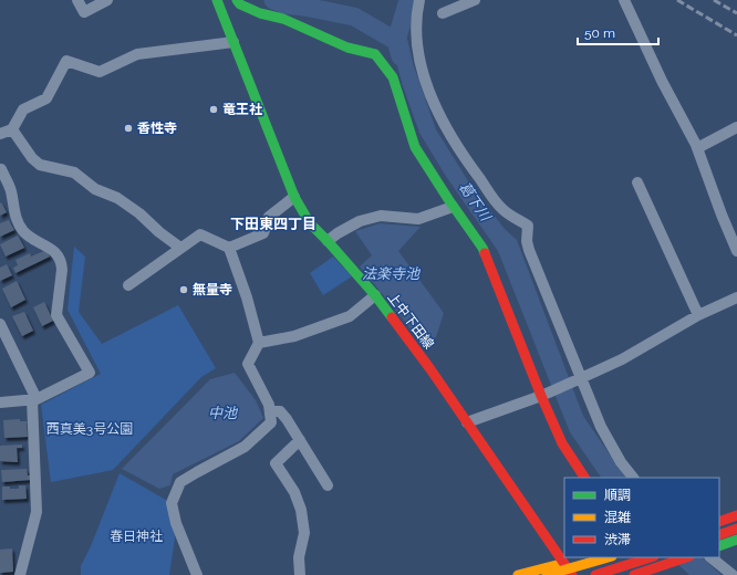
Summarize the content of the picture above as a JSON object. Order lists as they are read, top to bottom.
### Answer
{
  "streets": {
    "main road": ["上中下田線"]
  },
  "districts": ["下田東四丁目"],
  "water": ["葛下川", "法楽寺池", "中池"],
  "parks": ["西真美3号公園", "春日神社"],
  "places": ["竜王社", "香性寺", "無量寺"],
  "legend": ["順調", "混雑", "渋滞"],
  "scale_bar": "50 m"
}
